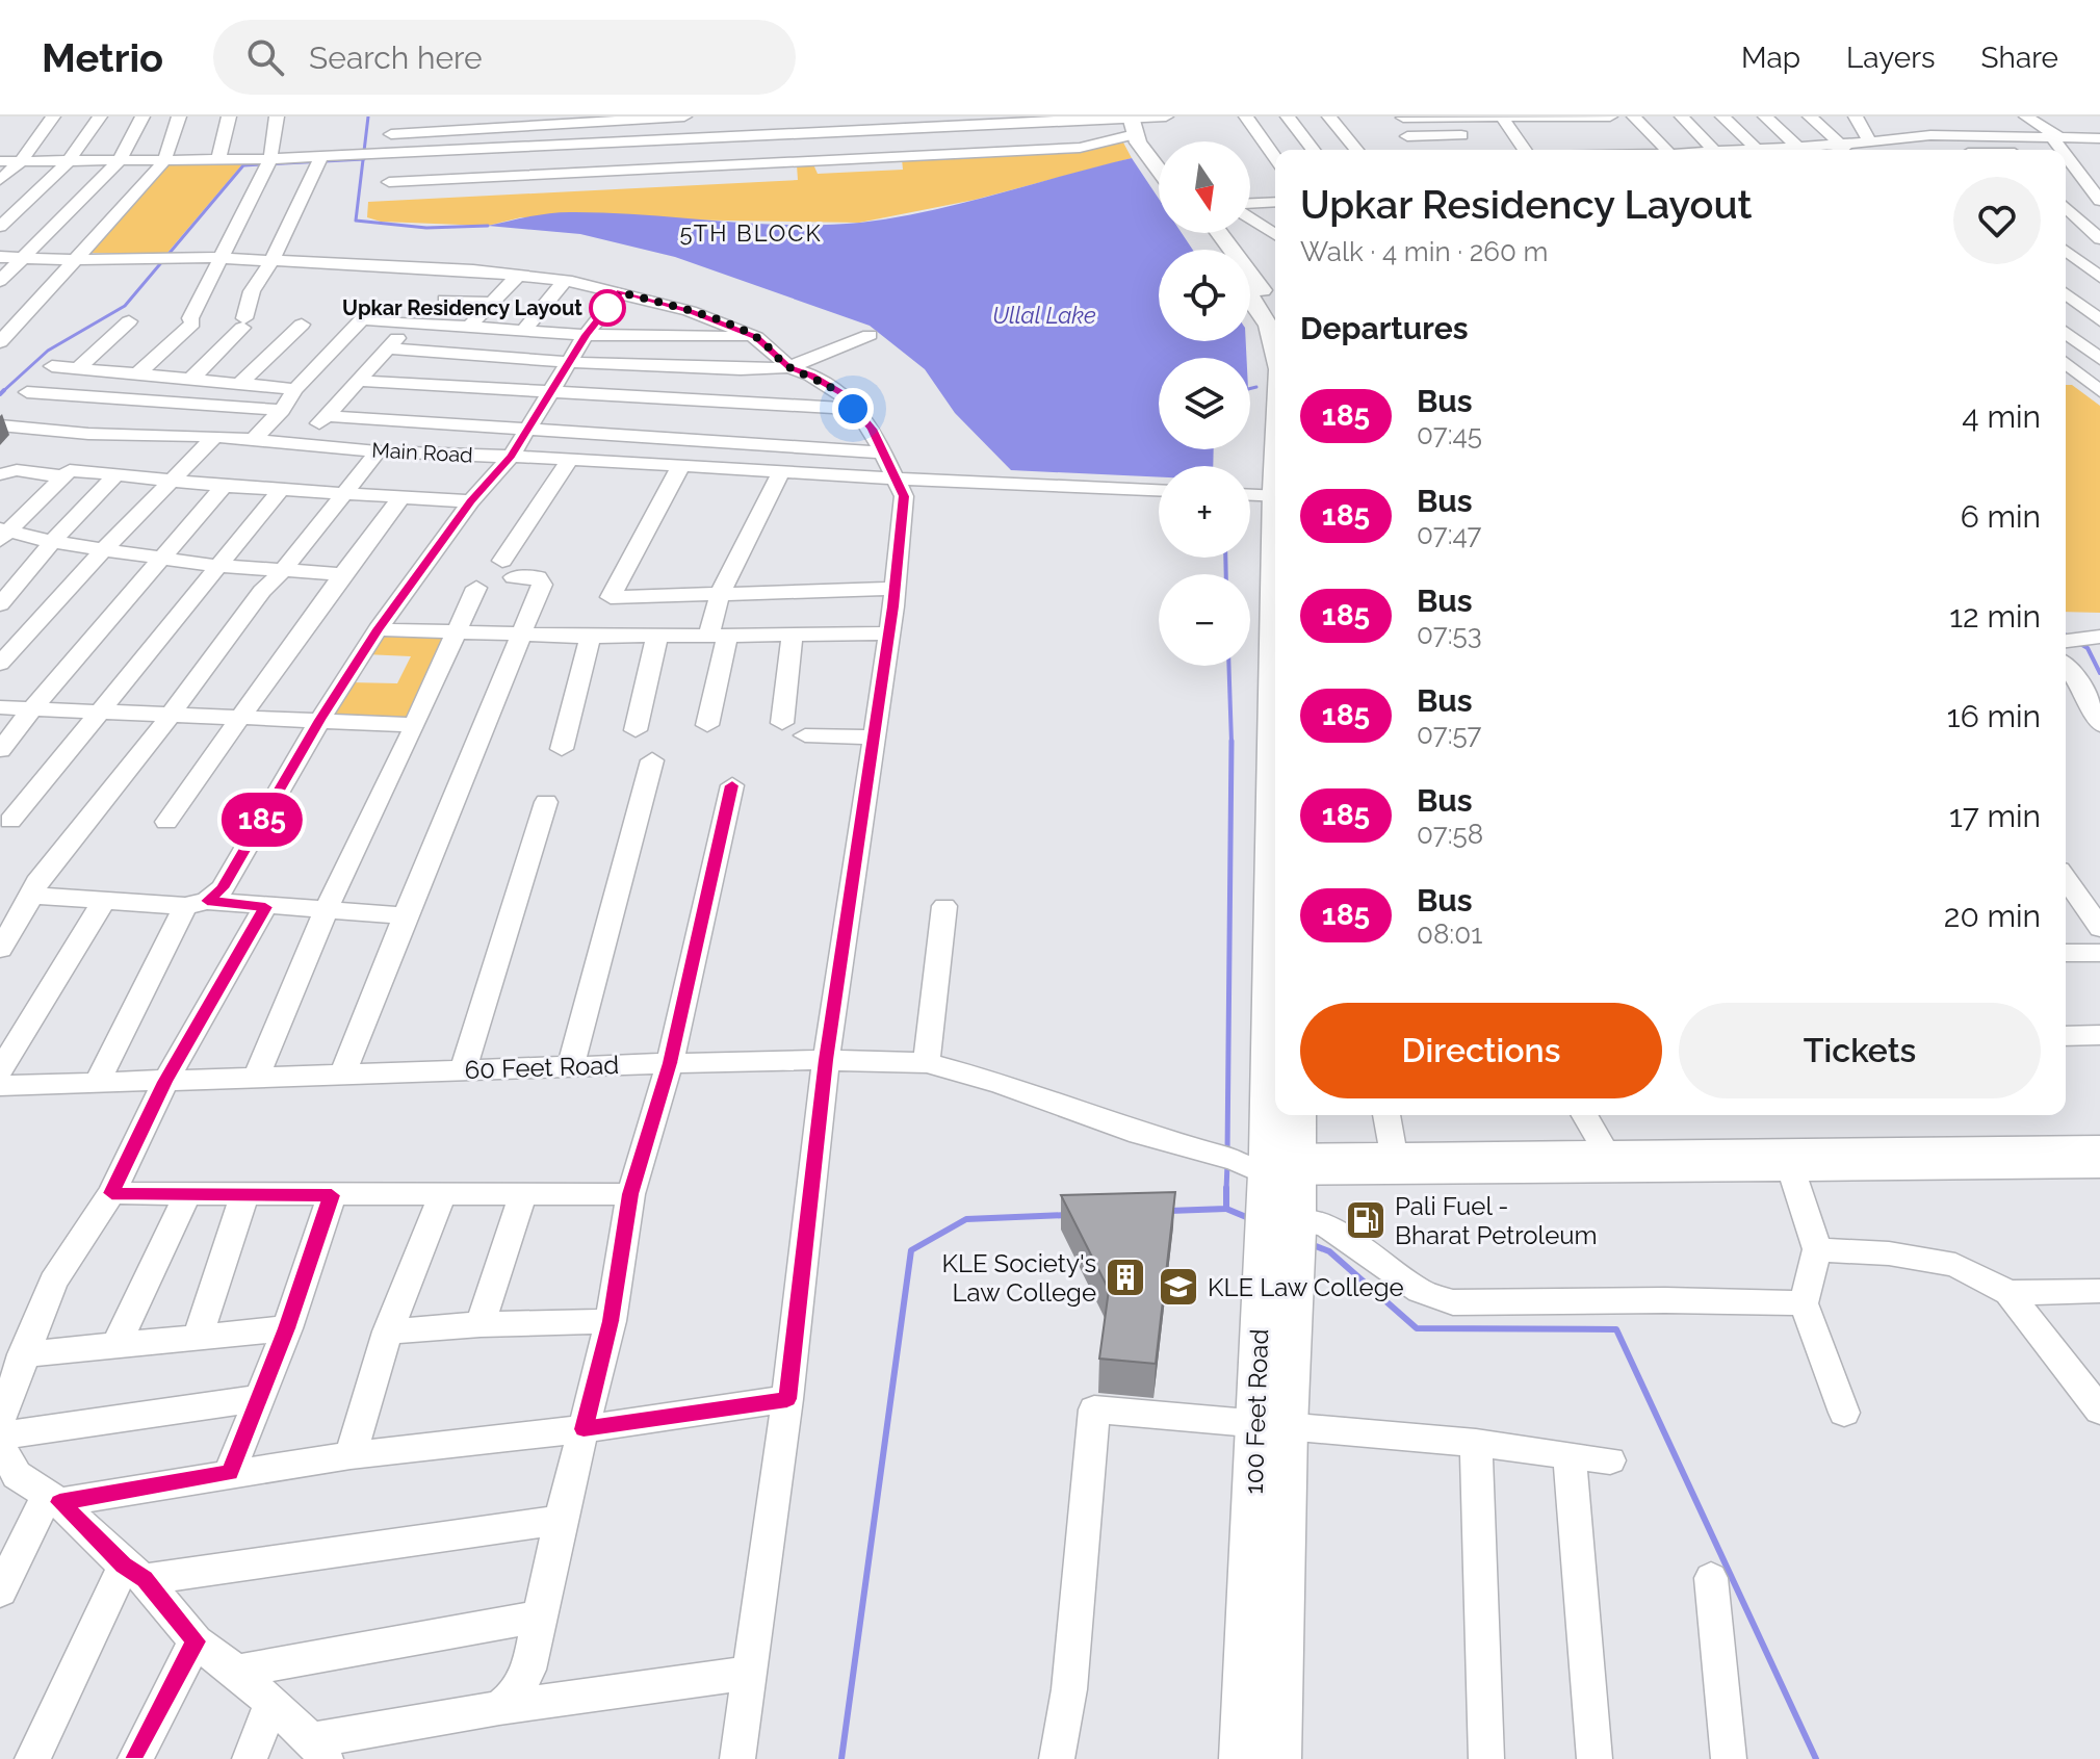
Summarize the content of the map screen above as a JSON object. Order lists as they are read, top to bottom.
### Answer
{
  "streets": {
    "main road": ["100 Feet Road"],
    "street": ["Main Road", "60 Feet Road"]
  },
  "crossings": [
    ["60 Feet Road", "100 Feet Road"]
  ],
  "districts": ["5TH BLOCK"],
  "water": ["Ullal Lake"],
  "places": {
    "other": ["Upkar Residency Layout"],
    "fuel station": ["Pali Fuel - Bharat Petroleum"],
    "building": ["KLE Society's Law College"],
    "school or university": ["KLE Law College"]
  },
  "lines": ["bus line 185"],
  "north": "bottom",
  "page": {
    "header": "Metrio",
    "search": "Search here",
    "nav": ["Map", "Layers", "Share"],
    "on_map": "185",
    "map_buttons": ["+", "−"],
    "heading": [
      ["Upkar Residency Layout", "Walk · 4 min · 260 m"],
      "Departures"
    ],
    "list": [
      {
        "mark": "185",
        "name": "Bus",
        "note": "07:45",
        "value": "4 min"
      },
      {
        "mark": "185",
        "name": "Bus",
        "note": "07:47",
        "value": "6 min"
      },
      {
        "mark": "185",
        "name": "Bus",
        "note": "07:53",
        "value": "12 min"
      },
      {
        "mark": "185",
        "name": "Bus",
        "note": "07:57",
        "value": "16 min"
      },
      {
        "mark": "185",
        "name": "Bus",
        "note": "07:58",
        "value": "17 min"
      },
      {
        "mark": "185",
        "name": "Bus",
        "note": "08:01",
        "value": "20 min"
      }
    ],
    "buttons": ["Directions", "Tickets"]
  }
}
